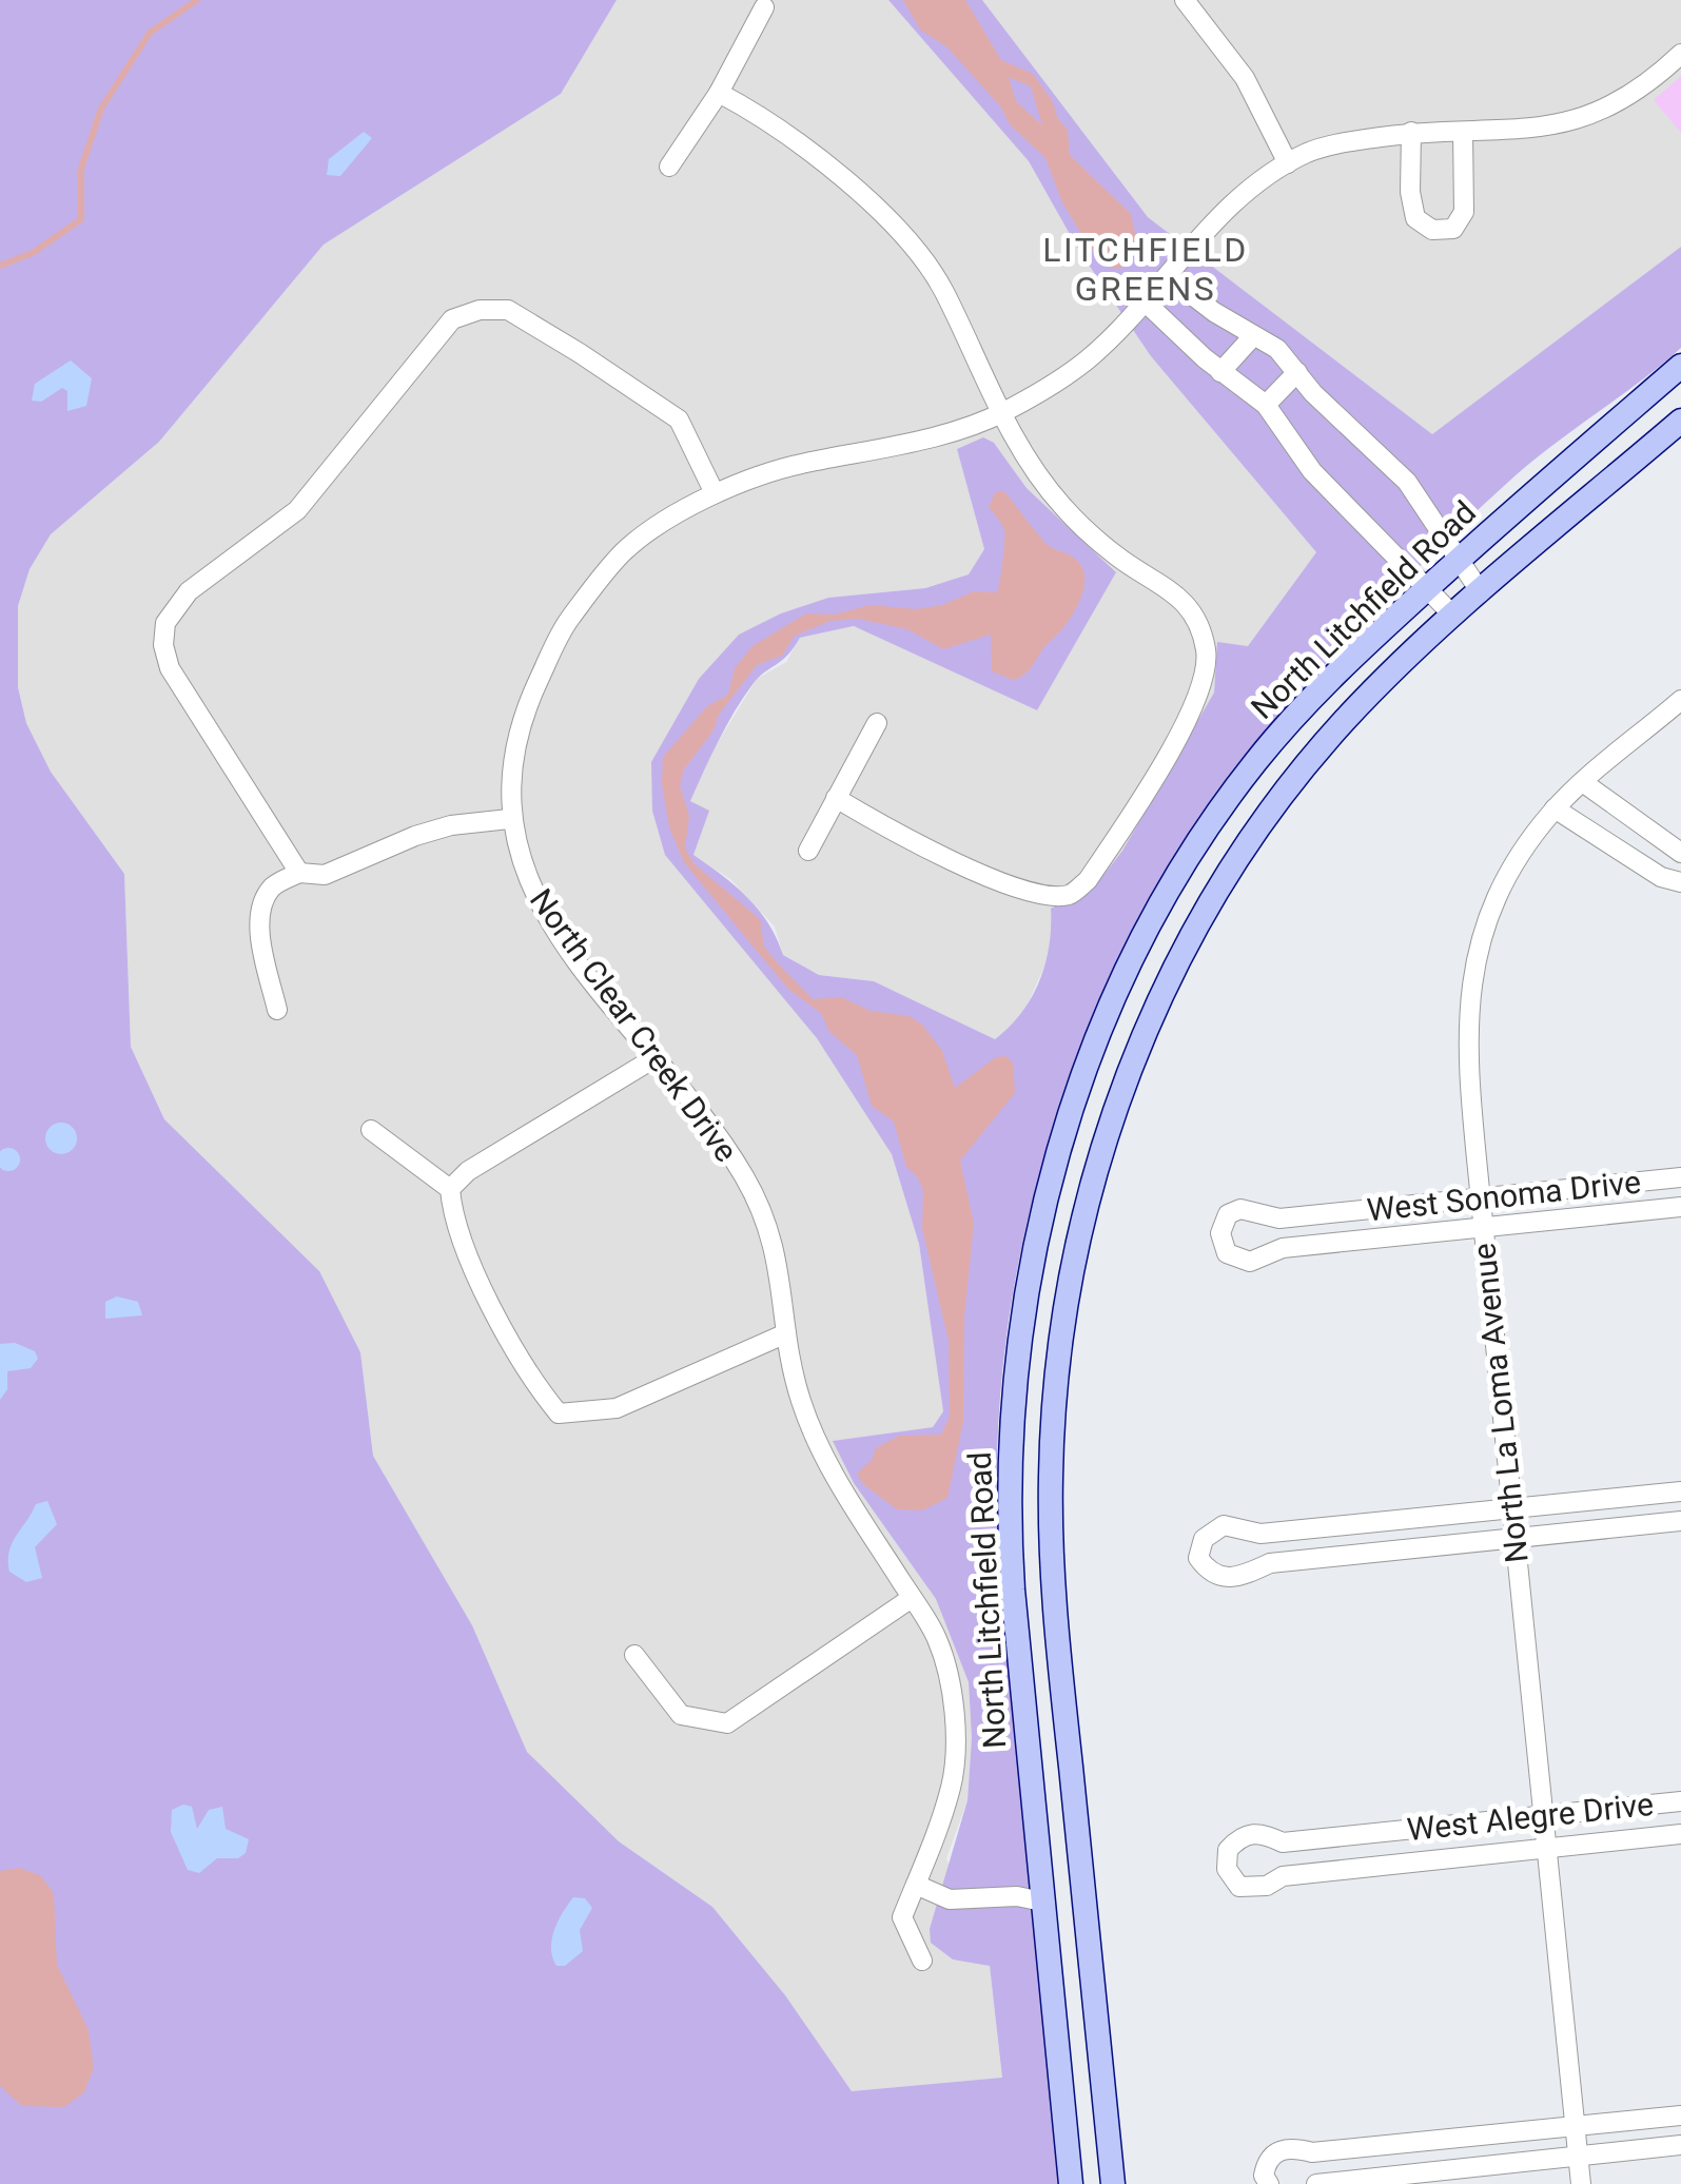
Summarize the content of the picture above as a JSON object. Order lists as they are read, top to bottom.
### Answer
{
  "streets": {
    "main road": ["North Litchfield Road"],
    "street": [
      "North Clear Creek Drive",
      "West Sonoma Drive",
      "North La Loma Avenue",
      "West Alegre Drive"
    ]
  },
  "crossings": [
    ["West Sonoma Drive", "North La Loma Avenue"],
    ["North La Loma Avenue", "West Alegre Drive"]
  ],
  "districts": ["LITCHFIELD GREENS"]
}
